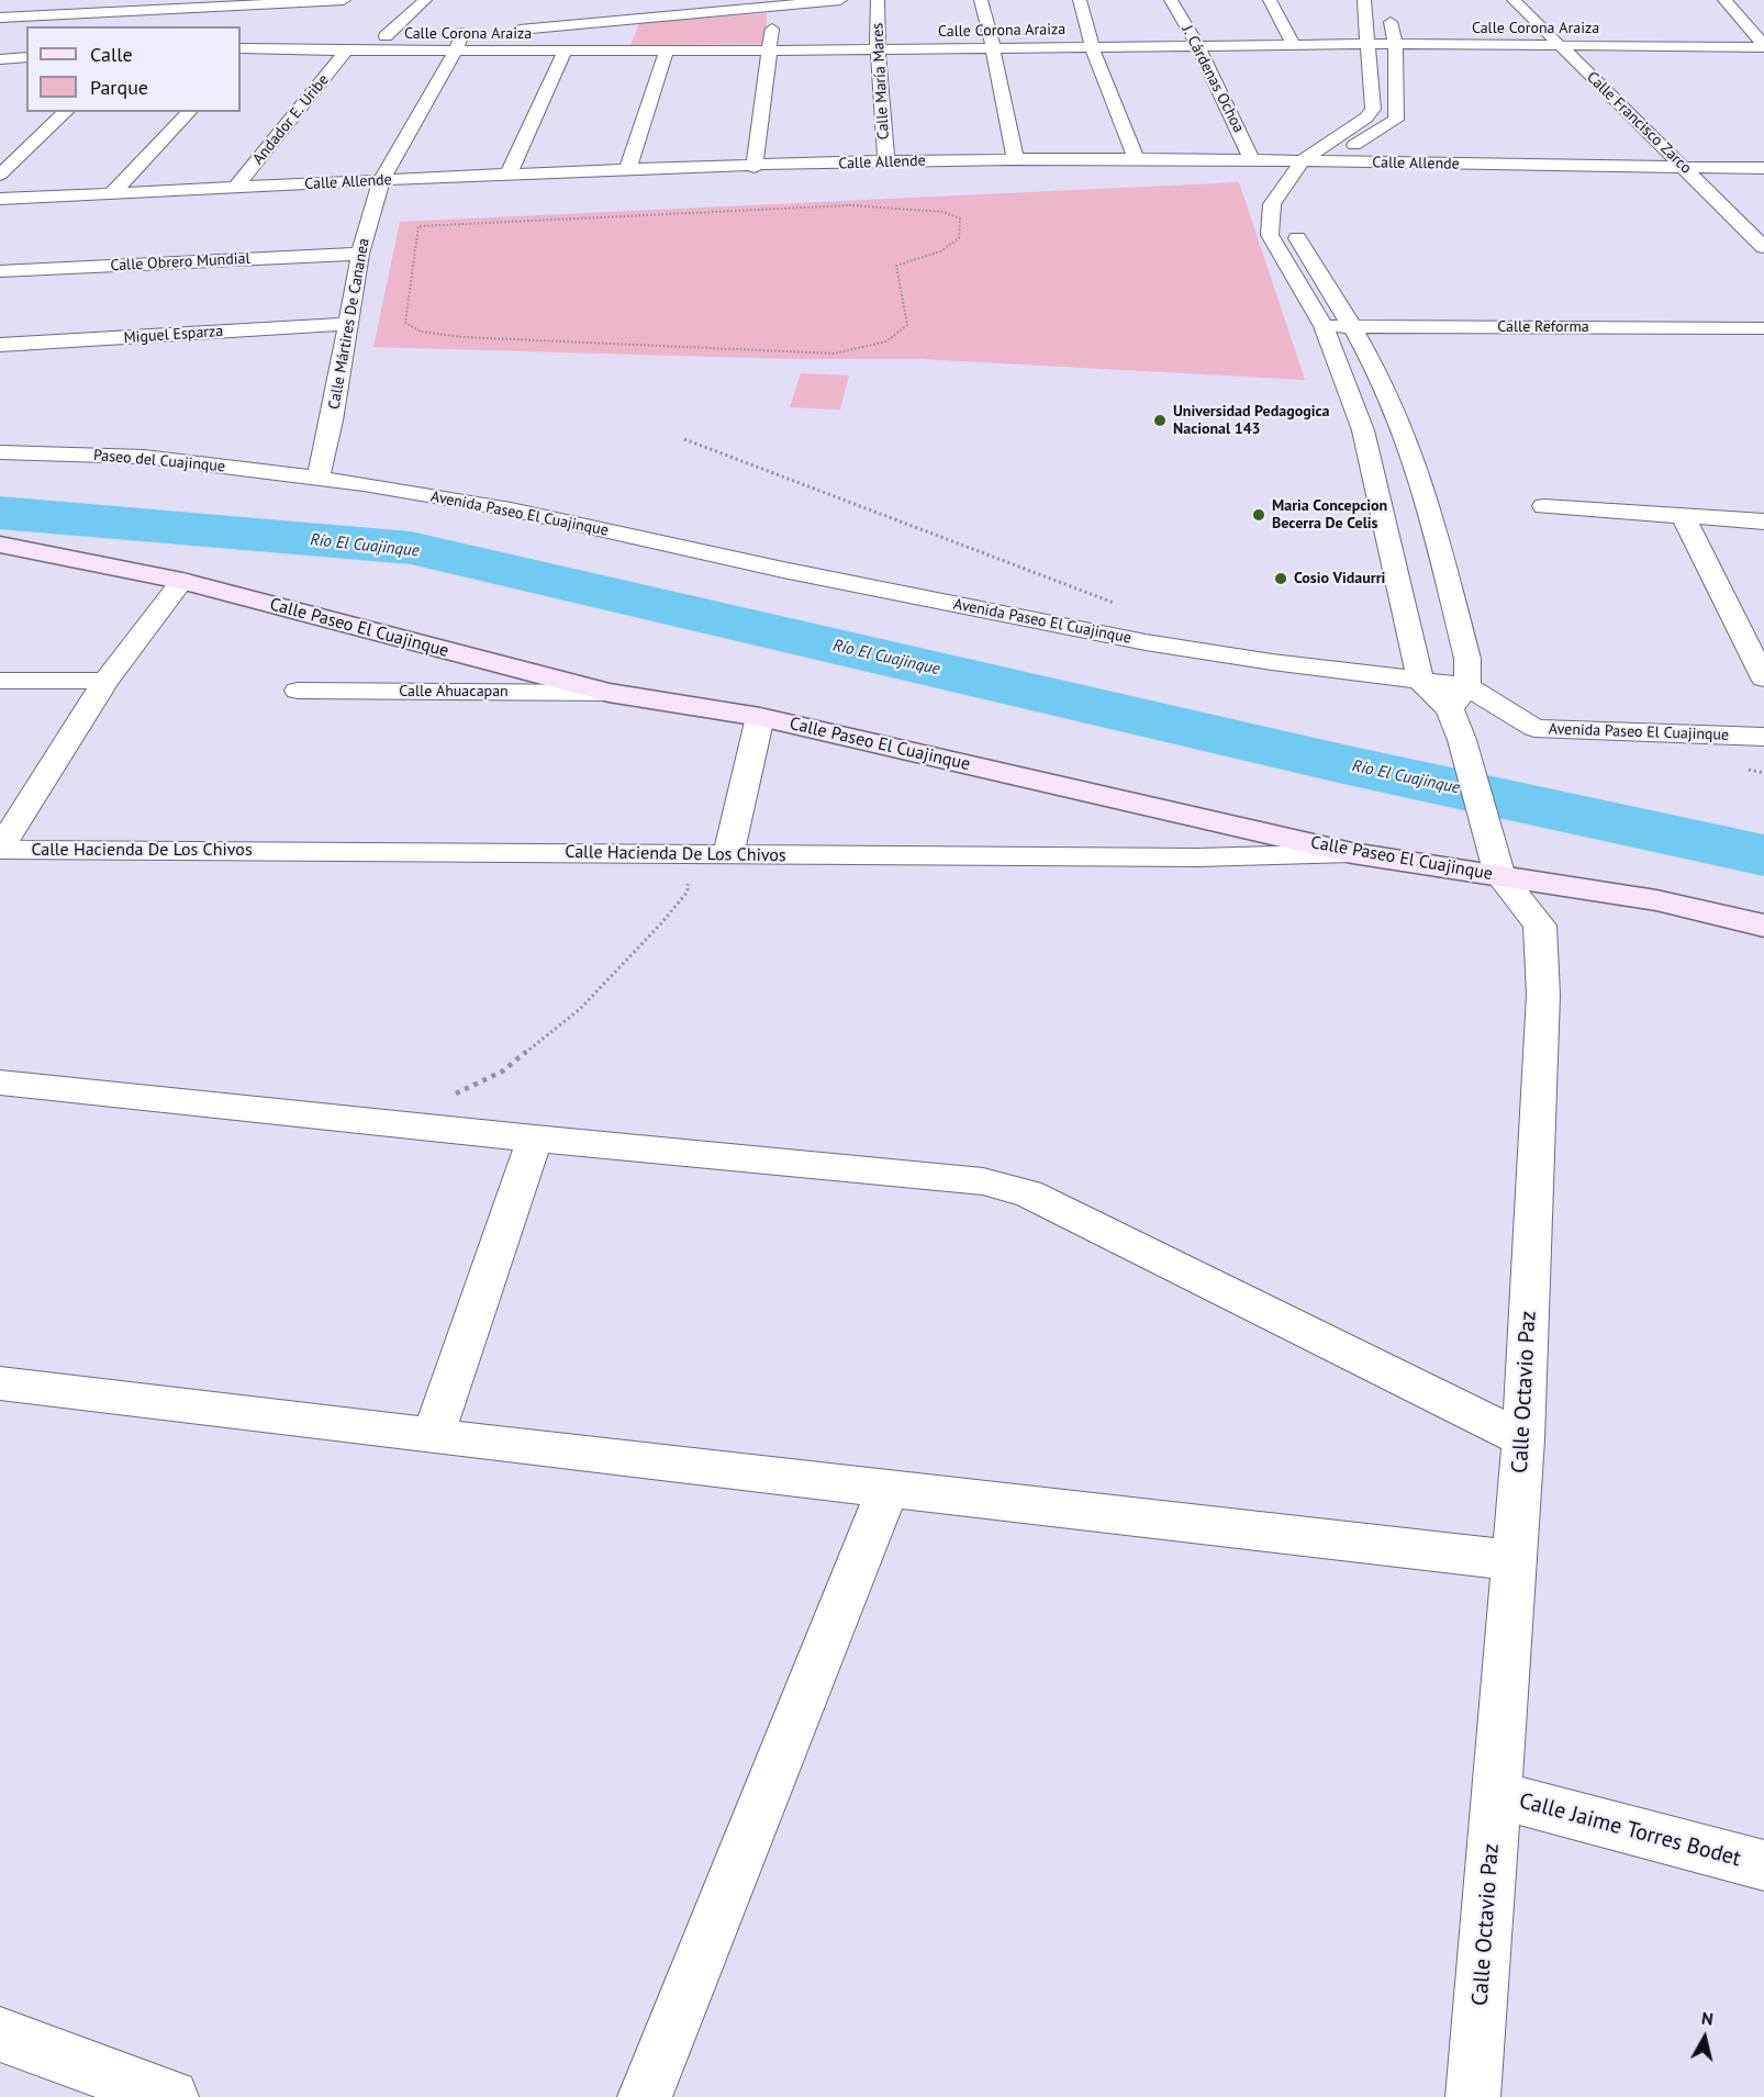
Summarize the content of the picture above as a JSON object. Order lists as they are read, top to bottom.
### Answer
{
  "streets": {
    "street": [
      "Calle Corona Araiza",
      "J. Cárdenas Ochoa",
      "Calle María Mares",
      "Andador E. Uribe",
      "Calle Francisco Zarco",
      "Calle Allende",
      "Calle Obrero Mundial",
      "Calle Mártires De Cananea",
      "Calle Reforma",
      "Miguel Esparza",
      "Paseo del Cuajinque",
      "Avenida Paseo El Cuajinque",
      "Calle Paseo El Cuajinque",
      "Calle Ahuacapan",
      "Calle Hacienda De Los Chivos",
      "Calle Octavio Paz",
      "Calle Jaime Torres Bodet"
    ]
  },
  "crossings": [
    ["Calle Corona Araiza", "J. Cárdenas Ochoa"],
    ["Calle Corona Araiza", "Calle María Mares"],
    ["Calle Corona Araiza", "Andador E. Uribe"],
    ["Calle Corona Araiza", "Calle Francisco Zarco"],
    ["Calle Corona Araiza", "Calle Mártires De Cananea"],
    ["J. Cárdenas Ochoa", "Calle Allende"],
    ["Calle María Mares", "Calle Allende"],
    ["Andador E. Uribe", "Calle Allende"],
    ["Calle Francisco Zarco", "Calle Allende"],
    ["Calle Allende", "Calle Mártires De Cananea"],
    ["Calle Obrero Mundial", "Calle Mártires De Cananea"],
    ["Calle Mártires De Cananea", "Miguel Esparza"],
    ["Calle Mártires De Cananea", "Paseo del Cuajinque"],
    ["Calle Mártires De Cananea", "Avenida Paseo El Cuajinque"],
    ["Paseo del Cuajinque", "Avenida Paseo El Cuajinque"],
    ["Avenida Paseo El Cuajinque", "Calle Octavio Paz"],
    ["Calle Paseo El Cuajinque", "Calle Ahuacapan"],
    ["Calle Paseo El Cuajinque", "Calle Hacienda De Los Chivos"],
    ["Calle Paseo El Cuajinque", "Calle Octavio Paz"],
    ["Calle Octavio Paz", "Calle Jaime Torres Bodet"]
  ],
  "water": ["Río El Cuajinque"],
  "places": ["Universidad Pedagogica Nacional 143", "Maria Concepcion Becerra De Celis", "Cosio Vidaurri"],
  "legend": ["Calle", "Parque"],
  "north": "top"
}
